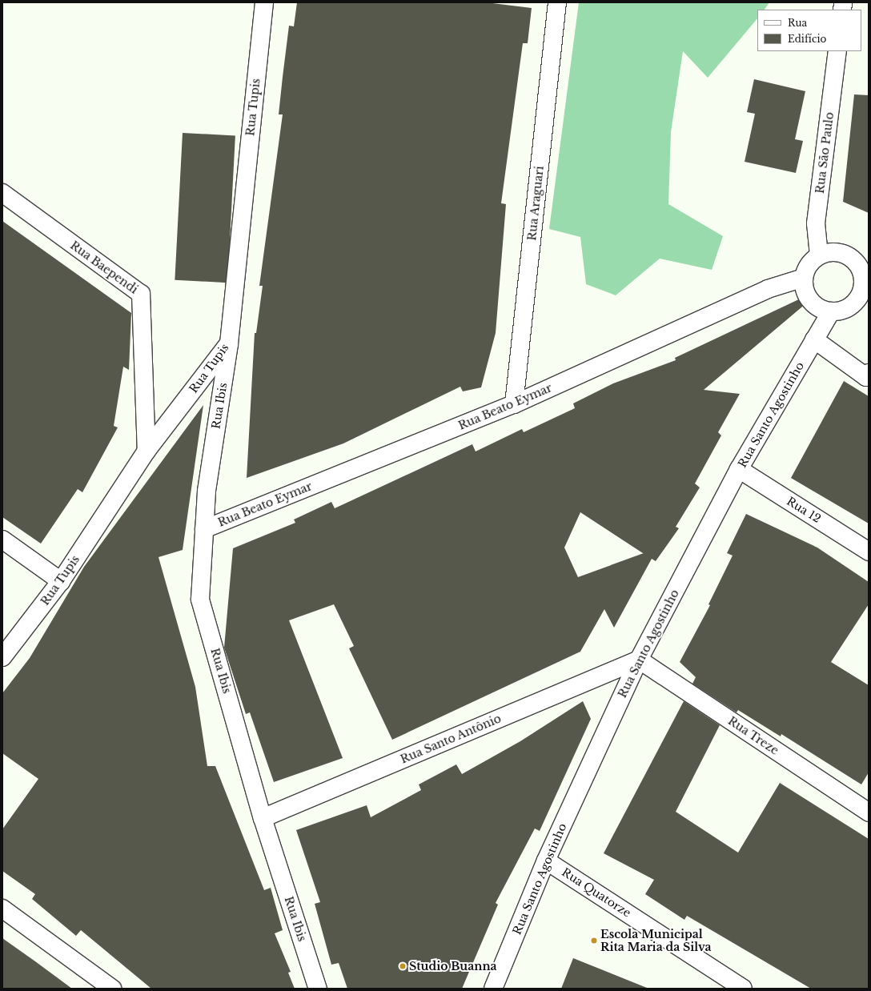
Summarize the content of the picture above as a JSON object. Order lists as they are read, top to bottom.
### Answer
{
  "streets": {
    "street": [
      "Rua Tupis",
      "Rua São Paulo",
      "Rua Araguari",
      "Rua Baependi",
      "Rua Ibis",
      "Rua Beato Eymar",
      "Rua Santo Agostinho",
      "Rua 12",
      "Rua Treze",
      "Rua Santo Antônio",
      "Rua Quatorze"
    ]
  },
  "crossings": [
    ["Rua Tupis", "Rua Baependi"],
    ["Rua Tupis", "Rua Ibis"],
    ["Rua São Paulo", "Rua Beato Eymar"],
    ["Rua São Paulo", "Rua Santo Agostinho"],
    ["Rua Araguari", "Rua Beato Eymar"],
    ["Rua Ibis", "Rua Beato Eymar"],
    ["Rua Ibis", "Rua Santo Antônio"],
    ["Rua Beato Eymar", "Rua Santo Agostinho"],
    ["Rua Santo Agostinho", "Rua 12"],
    ["Rua Santo Agostinho", "Rua Treze"],
    ["Rua Santo Agostinho", "Rua Santo Antônio"],
    ["Rua Santo Agostinho", "Rua Quatorze"],
    ["Rua Treze", "Rua Santo Antônio"]
  ],
  "places": ["Escola Municipal Rita Maria da Silva", "Studio Buanna"],
  "legend": ["Rua", "Edifício"]
}
